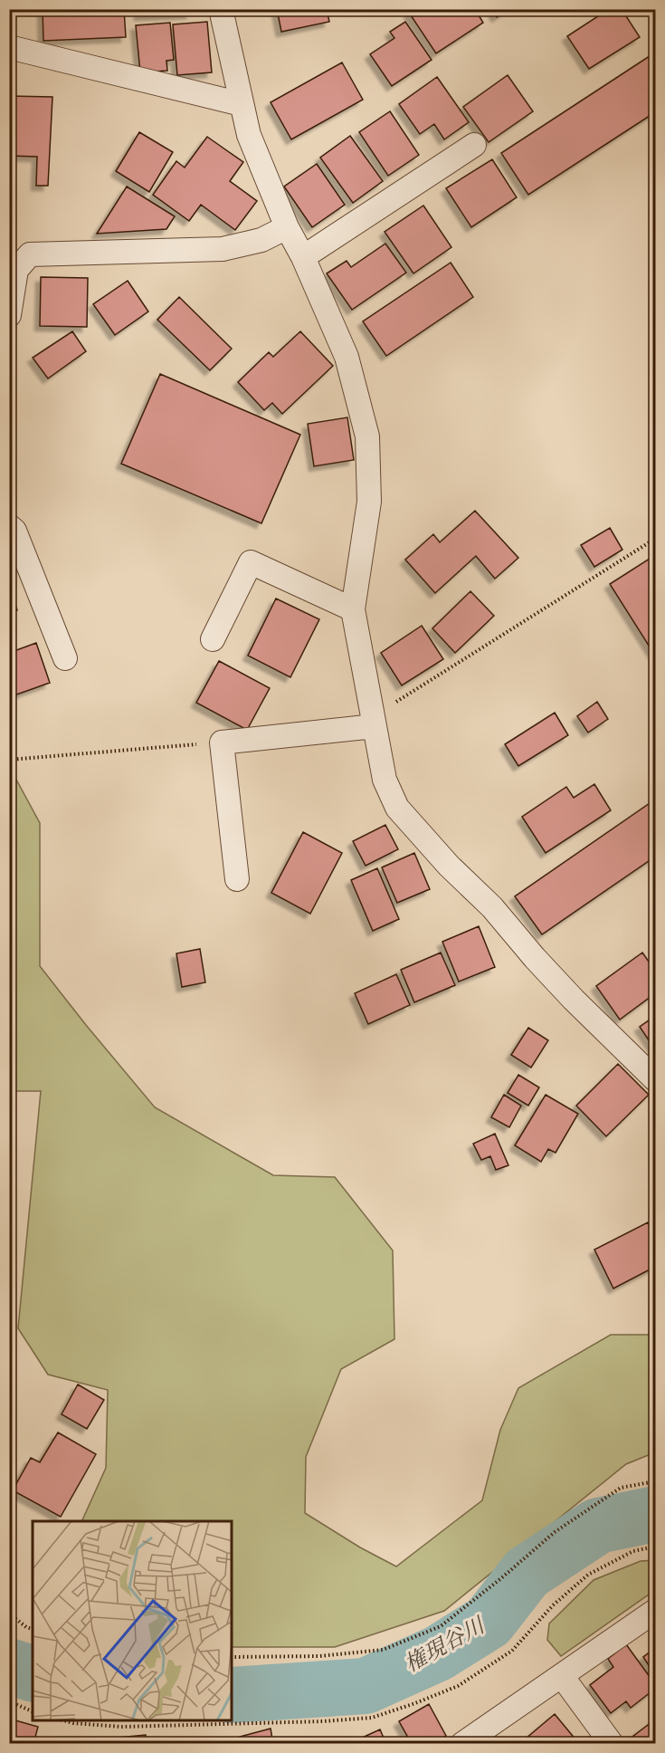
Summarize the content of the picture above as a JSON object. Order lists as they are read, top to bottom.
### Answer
{
  "water": ["権現谷川"]
}
